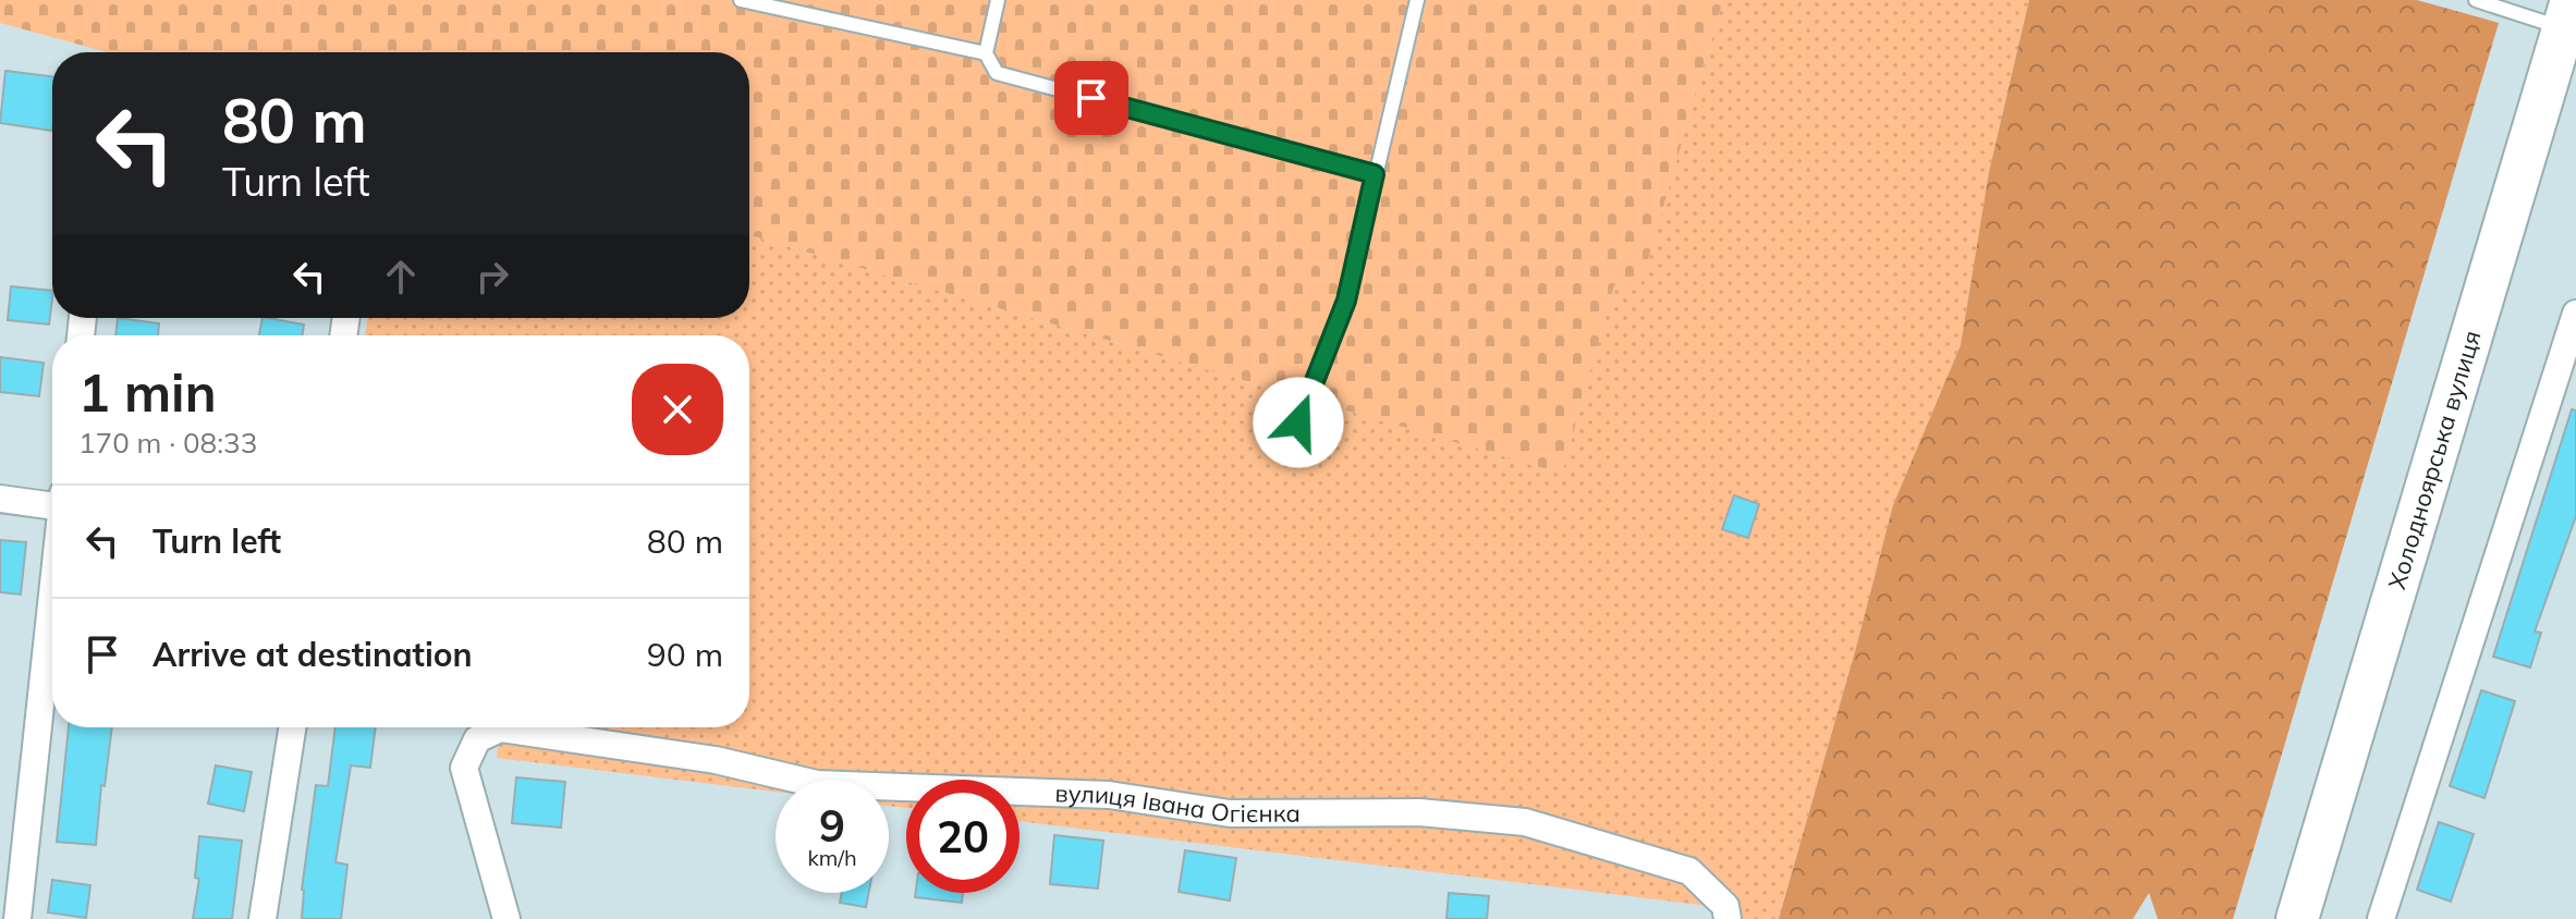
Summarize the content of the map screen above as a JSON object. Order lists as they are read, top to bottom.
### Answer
{
  "streets": {
    "main road": ["Холодноярська вулиця"],
    "street": ["вулиця Івана Огієнка"]
  },
  "page": {
    "turn": ["80 m", "Turn left"],
    "heading": ["1 min", "170 m · 08:33"],
    "list": [
      {
        "name": "Turn left",
        "value": "80 m"
      },
      {
        "name": "Arrive at destination",
        "value": "90 m"
      }
    ],
    "speed": "9 km/h",
    "limit": "20"
  }
}
